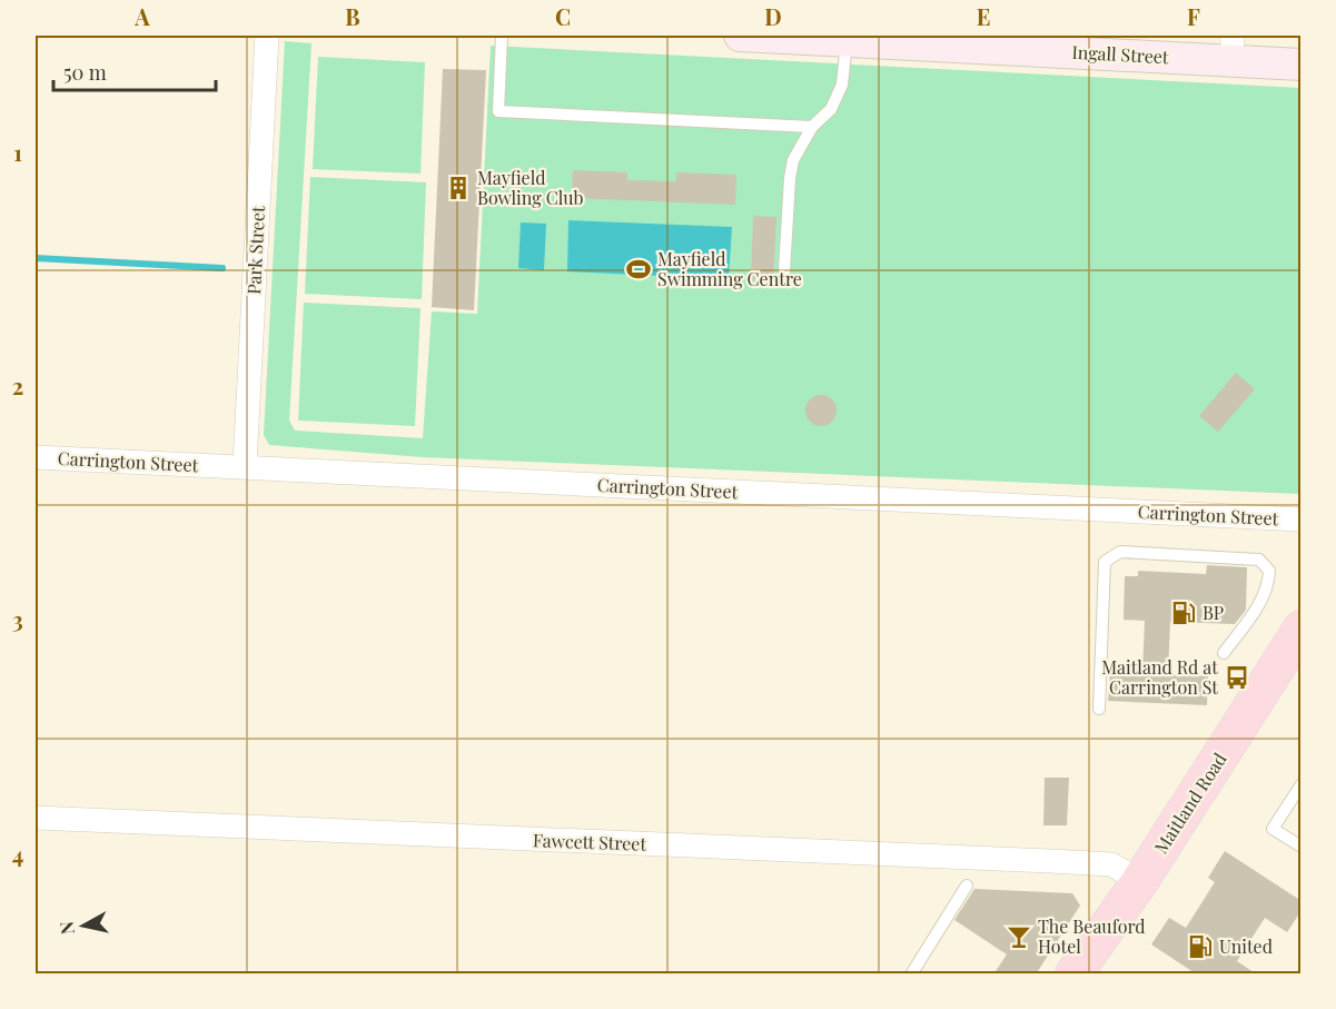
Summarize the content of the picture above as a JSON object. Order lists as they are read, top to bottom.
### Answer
{
  "streets": {
    "main road": ["Ingall Street", "Maitland Road"],
    "street": ["Park Street", "Carrington Street", "Fawcett Street"]
  },
  "crossings": [
    ["Park Street", "Carrington Street"],
    ["Maitland Road", "Fawcett Street"]
  ],
  "places": {
    "building": ["Mayfield Bowling Club"],
    "sports": ["Mayfield Swimming Centre"],
    "fuel station": ["BP", "United"],
    "bus stop": ["Maitland Rd at Carrington St"],
    "bar": ["The Beauford Hotel"]
  },
  "scale_bar": "50 m",
  "north": "left",
  "grid": {
    "columns": [
      "A",
      "B",
      "C",
      "D",
      "E",
      "F"
    ],
    "rows": [
      "1",
      "2",
      "3",
      "4"
    ]
  }
}
